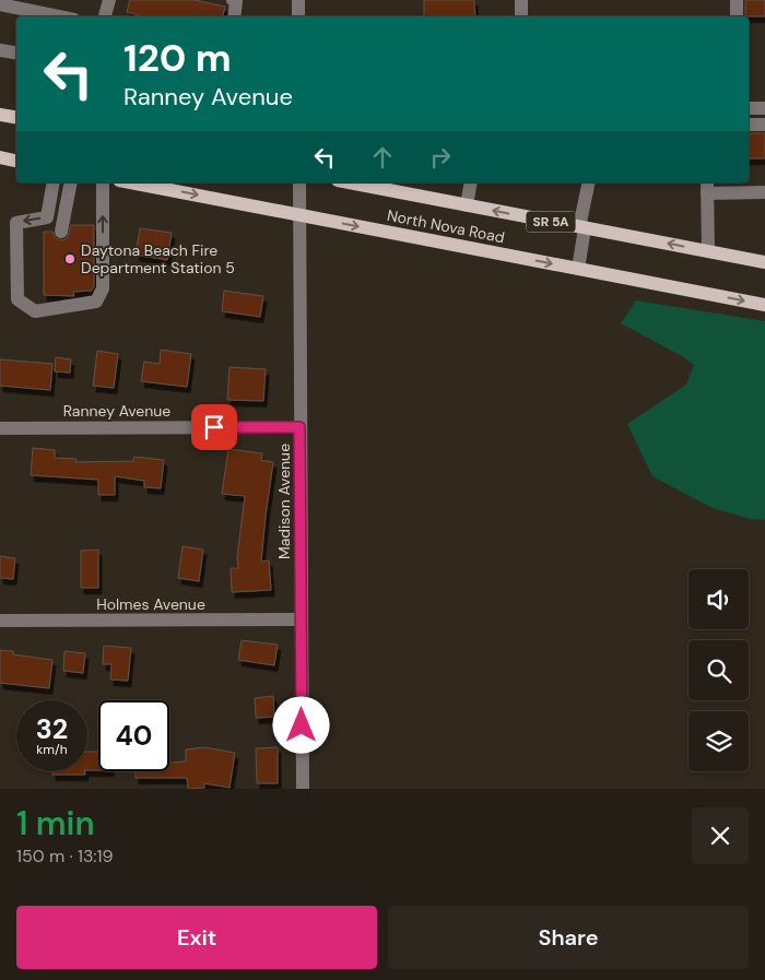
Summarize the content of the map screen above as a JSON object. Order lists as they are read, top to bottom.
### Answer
{
  "streets": {
    "main road": ["SR 5A", "North Nova Road"],
    "street": ["Ranney Avenue", "Madison Avenue", "Holmes Avenue"]
  },
  "crossings": [
    ["North Nova Road", "Madison Avenue"],
    ["Ranney Avenue", "Madison Avenue"],
    ["Madison Avenue", "Holmes Avenue"]
  ],
  "places": ["Daytona Beach Fire Department Station 5"],
  "page": {
    "turn": ["120 m", "Ranney Avenue"],
    "speed": "32 km/h",
    "limit": "40",
    "heading": ["1 min", "150 m · 13:19"],
    "buttons": ["Exit", "Share"]
  }
}
